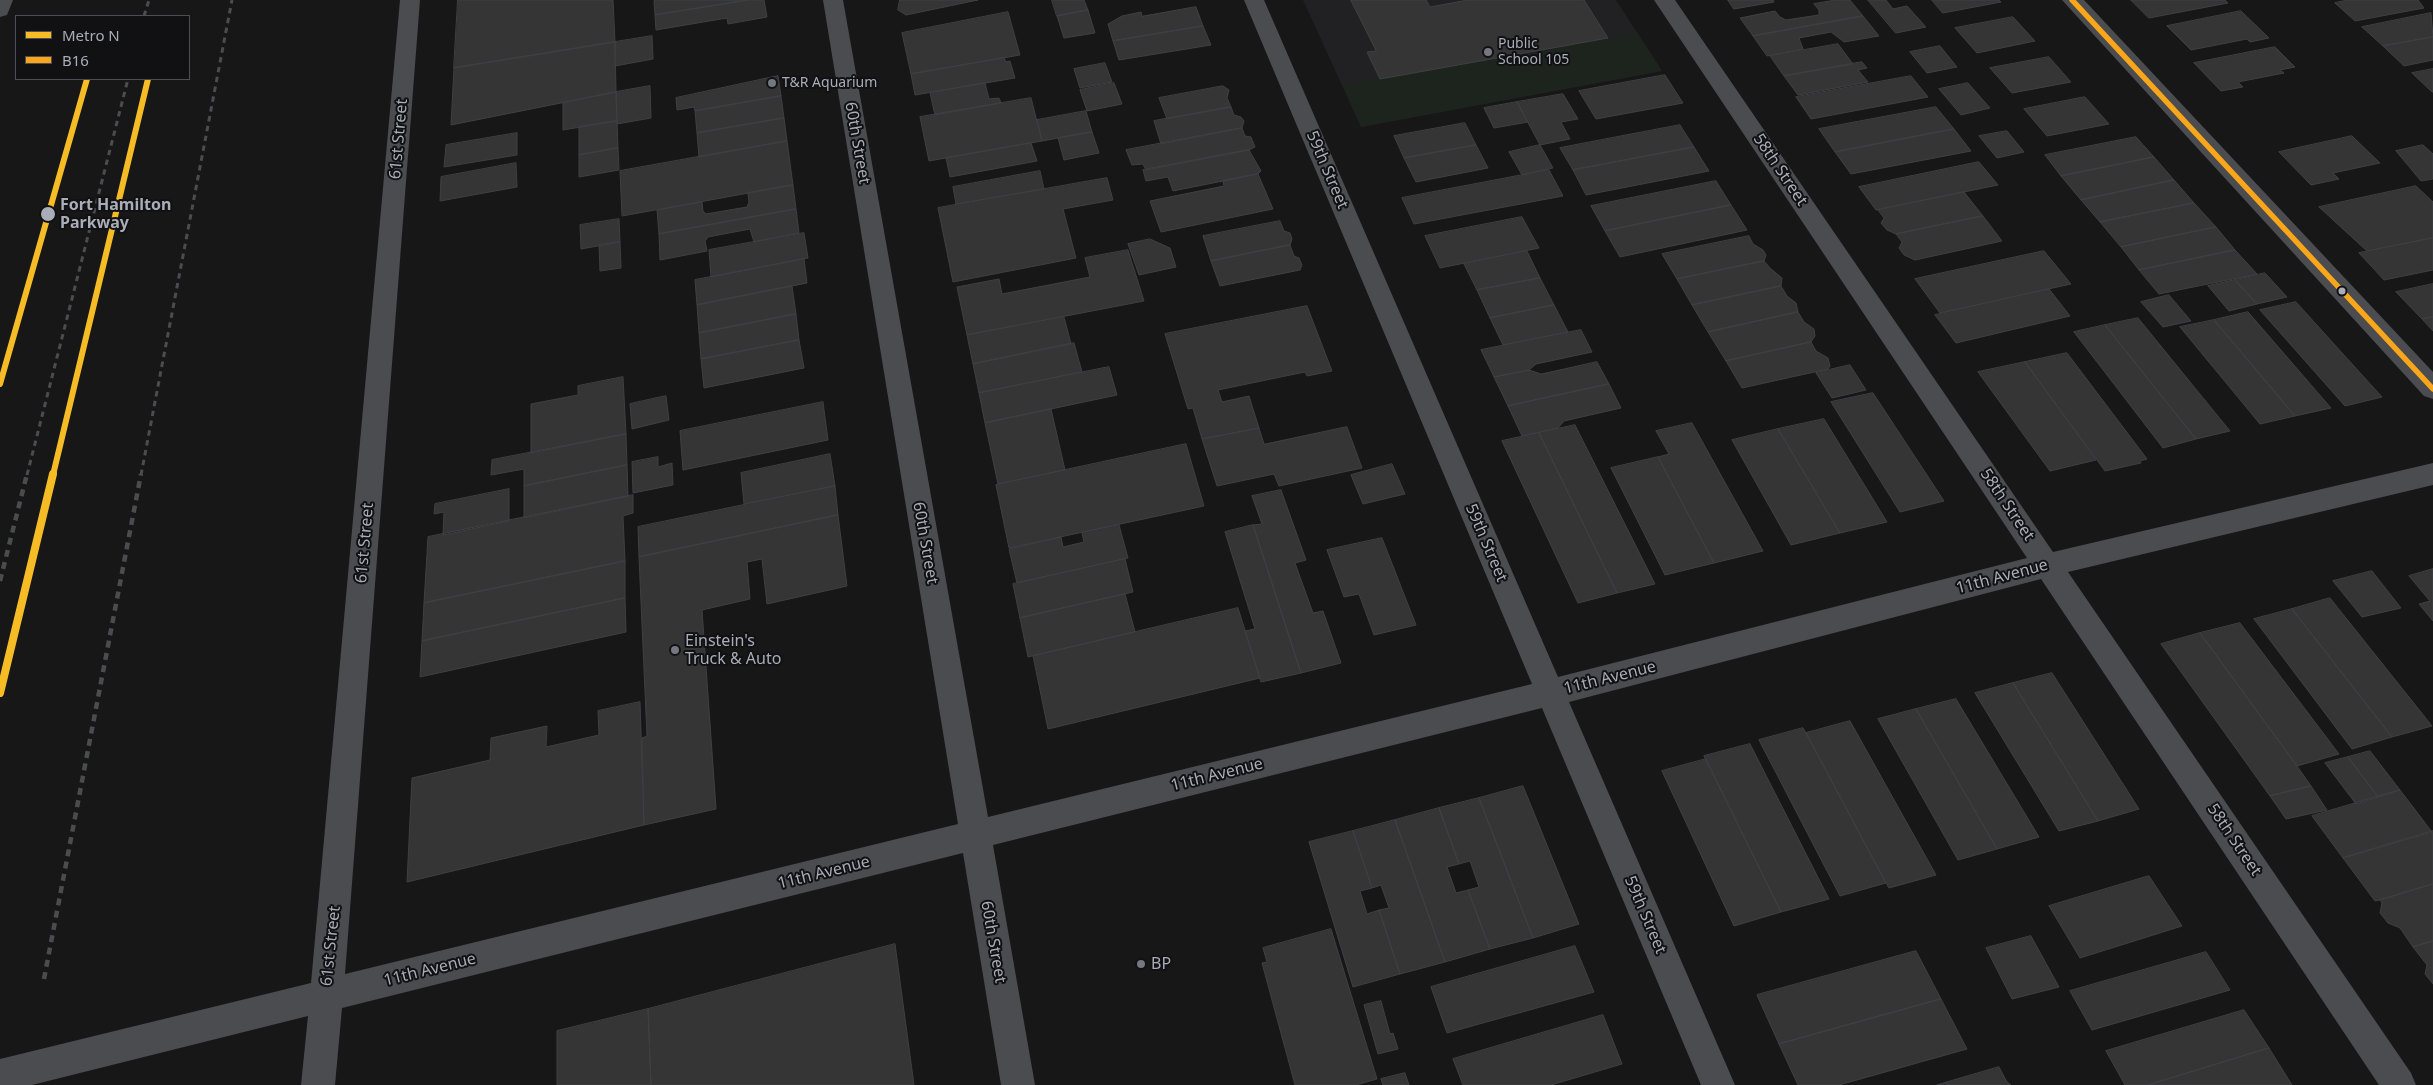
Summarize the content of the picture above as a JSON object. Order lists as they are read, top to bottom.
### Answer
{
  "streets": {
    "street": [
      "61st Street",
      "60th Street",
      "59th Street",
      "58th Street",
      "11th Avenue"
    ]
  },
  "crossings": [
    ["61st Street", "11th Avenue"],
    ["60th Street", "11th Avenue"],
    ["59th Street", "11th Avenue"],
    ["58th Street", "11th Avenue"]
  ],
  "places": [
    "Public School 105",
    "T&R Aquarium",
    "Fort Hamilton Parkway",
    "Einstein's Truck & Auto",
    "BP"
  ],
  "lines": ["transit line B16", "metro line N"],
  "legend": ["Metro N", "B16"]
}
